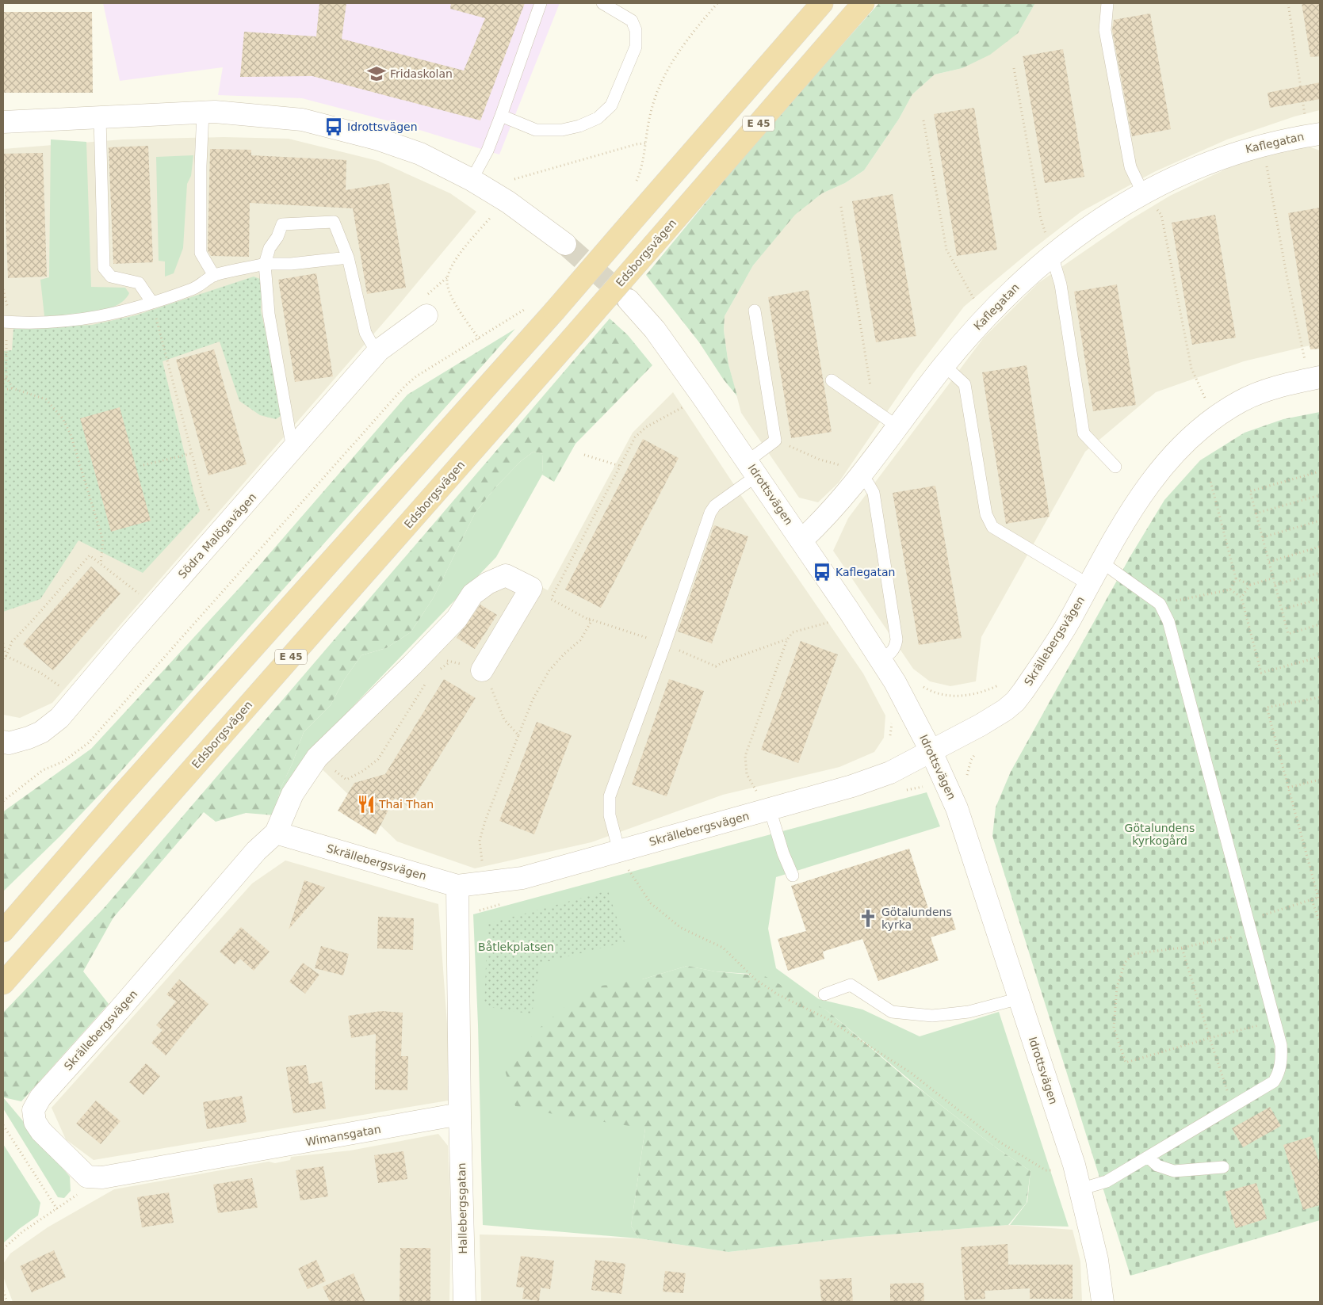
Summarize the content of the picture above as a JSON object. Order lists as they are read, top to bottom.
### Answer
{
  "streets": {
    "highway": ["E 45", "Edsborgsvägen"],
    "street": [
      "Kaflegatan",
      "Idrottsvägen",
      "Södra Malögavägen",
      "Skrällebergsvägen",
      "Wimansgatan",
      "Hallebergsgatan"
    ]
  },
  "crossings": [
    ["Kaflegatan", "Idrottsvägen"],
    ["Idrottsvägen", "Skrällebergsvägen"],
    ["Skrällebergsvägen", "Wimansgatan"],
    ["Wimansgatan", "Hallebergsgatan"]
  ],
  "parks": ["Götalundens kyrkogård", "Båtlekplatsen"],
  "places": {
    "school or university": ["Fridaskolan"],
    "bus stop": ["Idrottsvägen", "Kaflegatan"],
    "restaurant": ["Thai Than"],
    "church": ["Götalundens kyrka"]
  }
}
